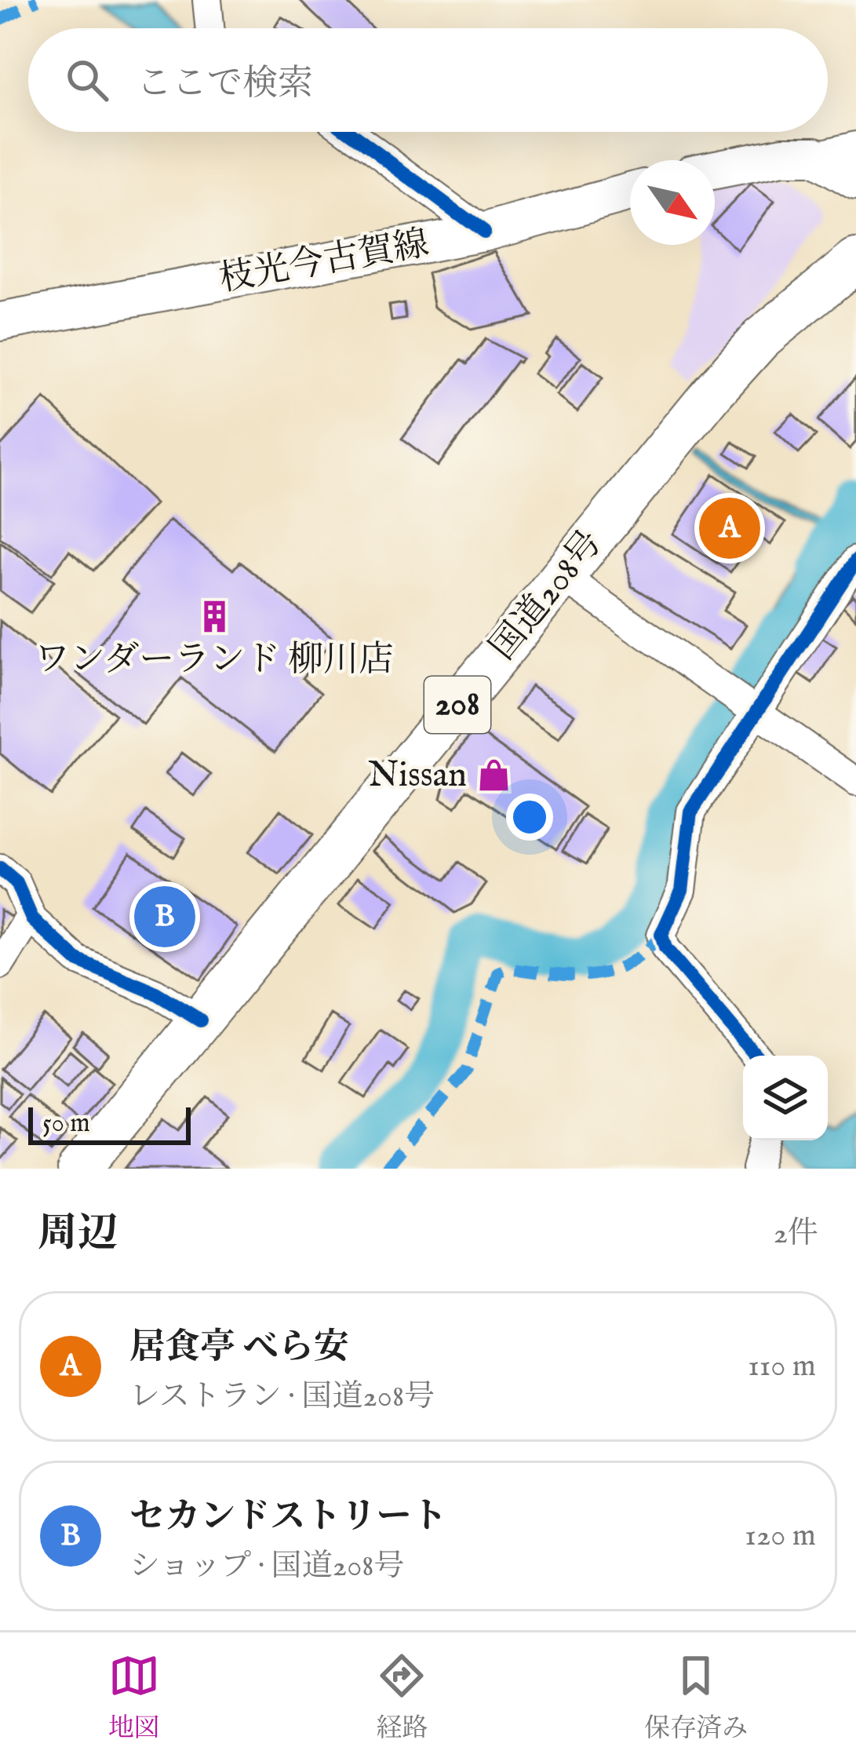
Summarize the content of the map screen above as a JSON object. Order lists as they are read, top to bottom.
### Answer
{
  "streets": {
    "highway": ["国道208号", "208"],
    "main road": ["枝光今古賀線"]
  },
  "places": {
    "building": ["ワンダーランド 柳川店"],
    "shop": ["Nissan"]
  },
  "scale_bar": "50 m",
  "north": "bottom right",
  "page": {
    "search": "ここで検索",
    "pins": ["A", "B"],
    "scale": "50 m",
    "heading": ["周辺", "2件"],
    "list": [
      {
        "mark": "A",
        "name": "居食亭 べら安",
        "note": "レストラン · 国道208号",
        "value": "110 m"
      },
      {
        "mark": "B",
        "name": "セカンドストリート",
        "note": "ショップ · 国道208号",
        "value": "120 m"
      }
    ],
    "nav": ["地図", "経路", "保存済み"]
  }
}
